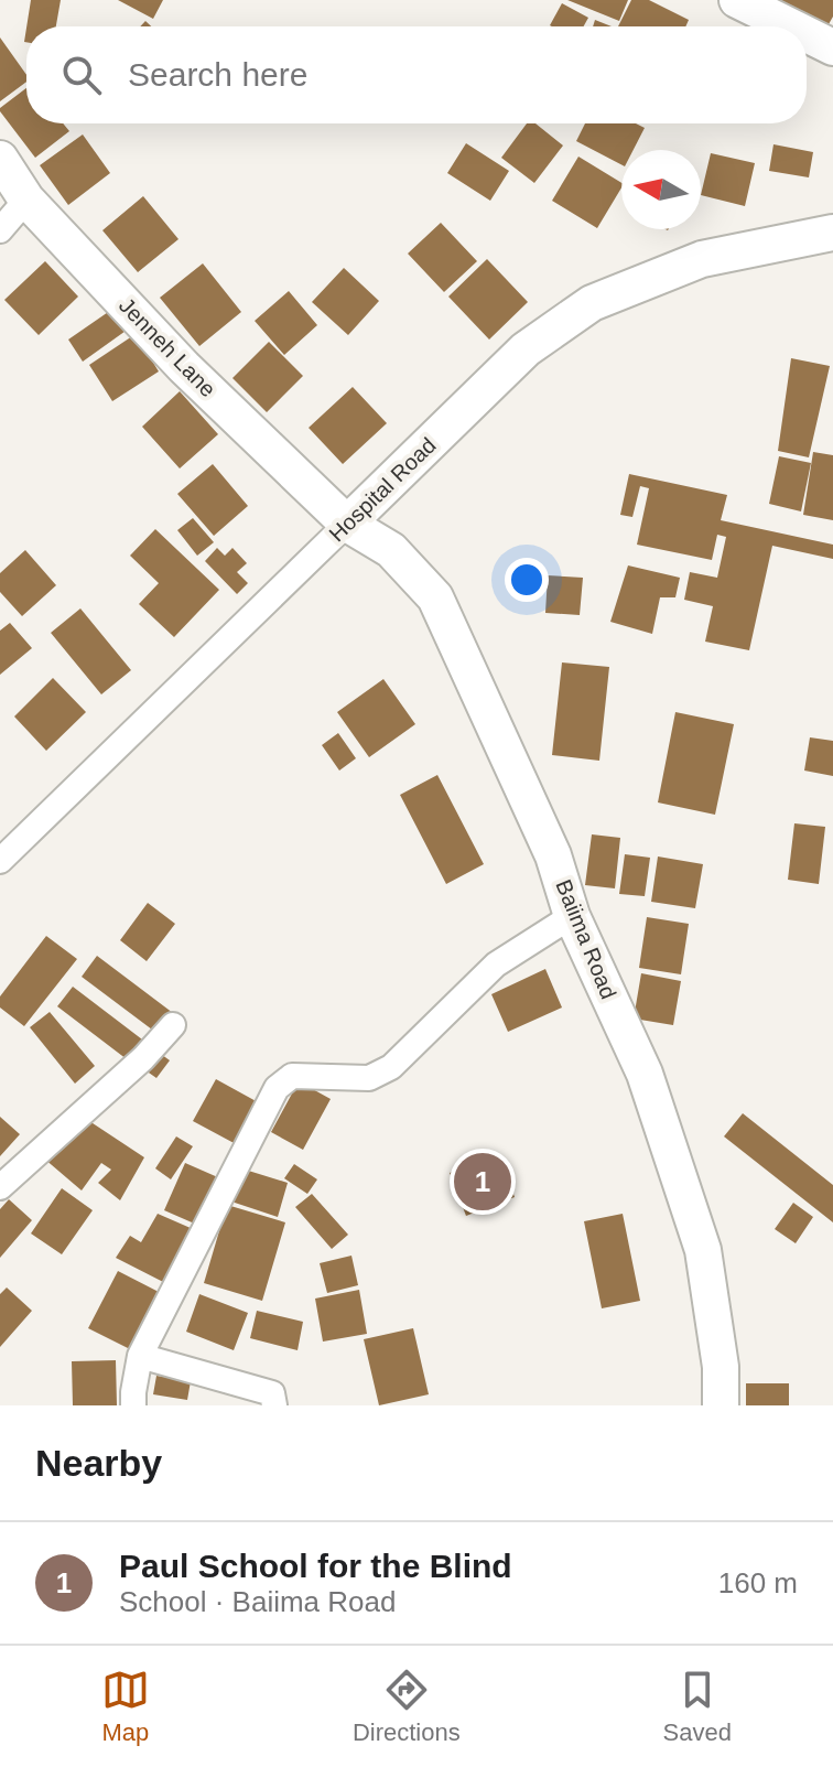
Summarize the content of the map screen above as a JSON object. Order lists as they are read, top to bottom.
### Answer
{
  "streets": {
    "street": ["Jenneh Lane", "Hospital Road", "Baiima Road"]
  },
  "crossings": [
    ["Jenneh Lane", "Hospital Road"],
    ["Jenneh Lane", "Baiima Road"],
    ["Hospital Road", "Baiima Road"]
  ],
  "north": "left",
  "page": {
    "search": "Search here",
    "pins": "1",
    "heading": "Nearby",
    "list": [
      {
        "mark": "1",
        "name": "Paul School for the Blind",
        "note": "School · Baiima Road",
        "value": "160 m"
      }
    ],
    "nav": ["Map", "Directions", "Saved"]
  }
}
